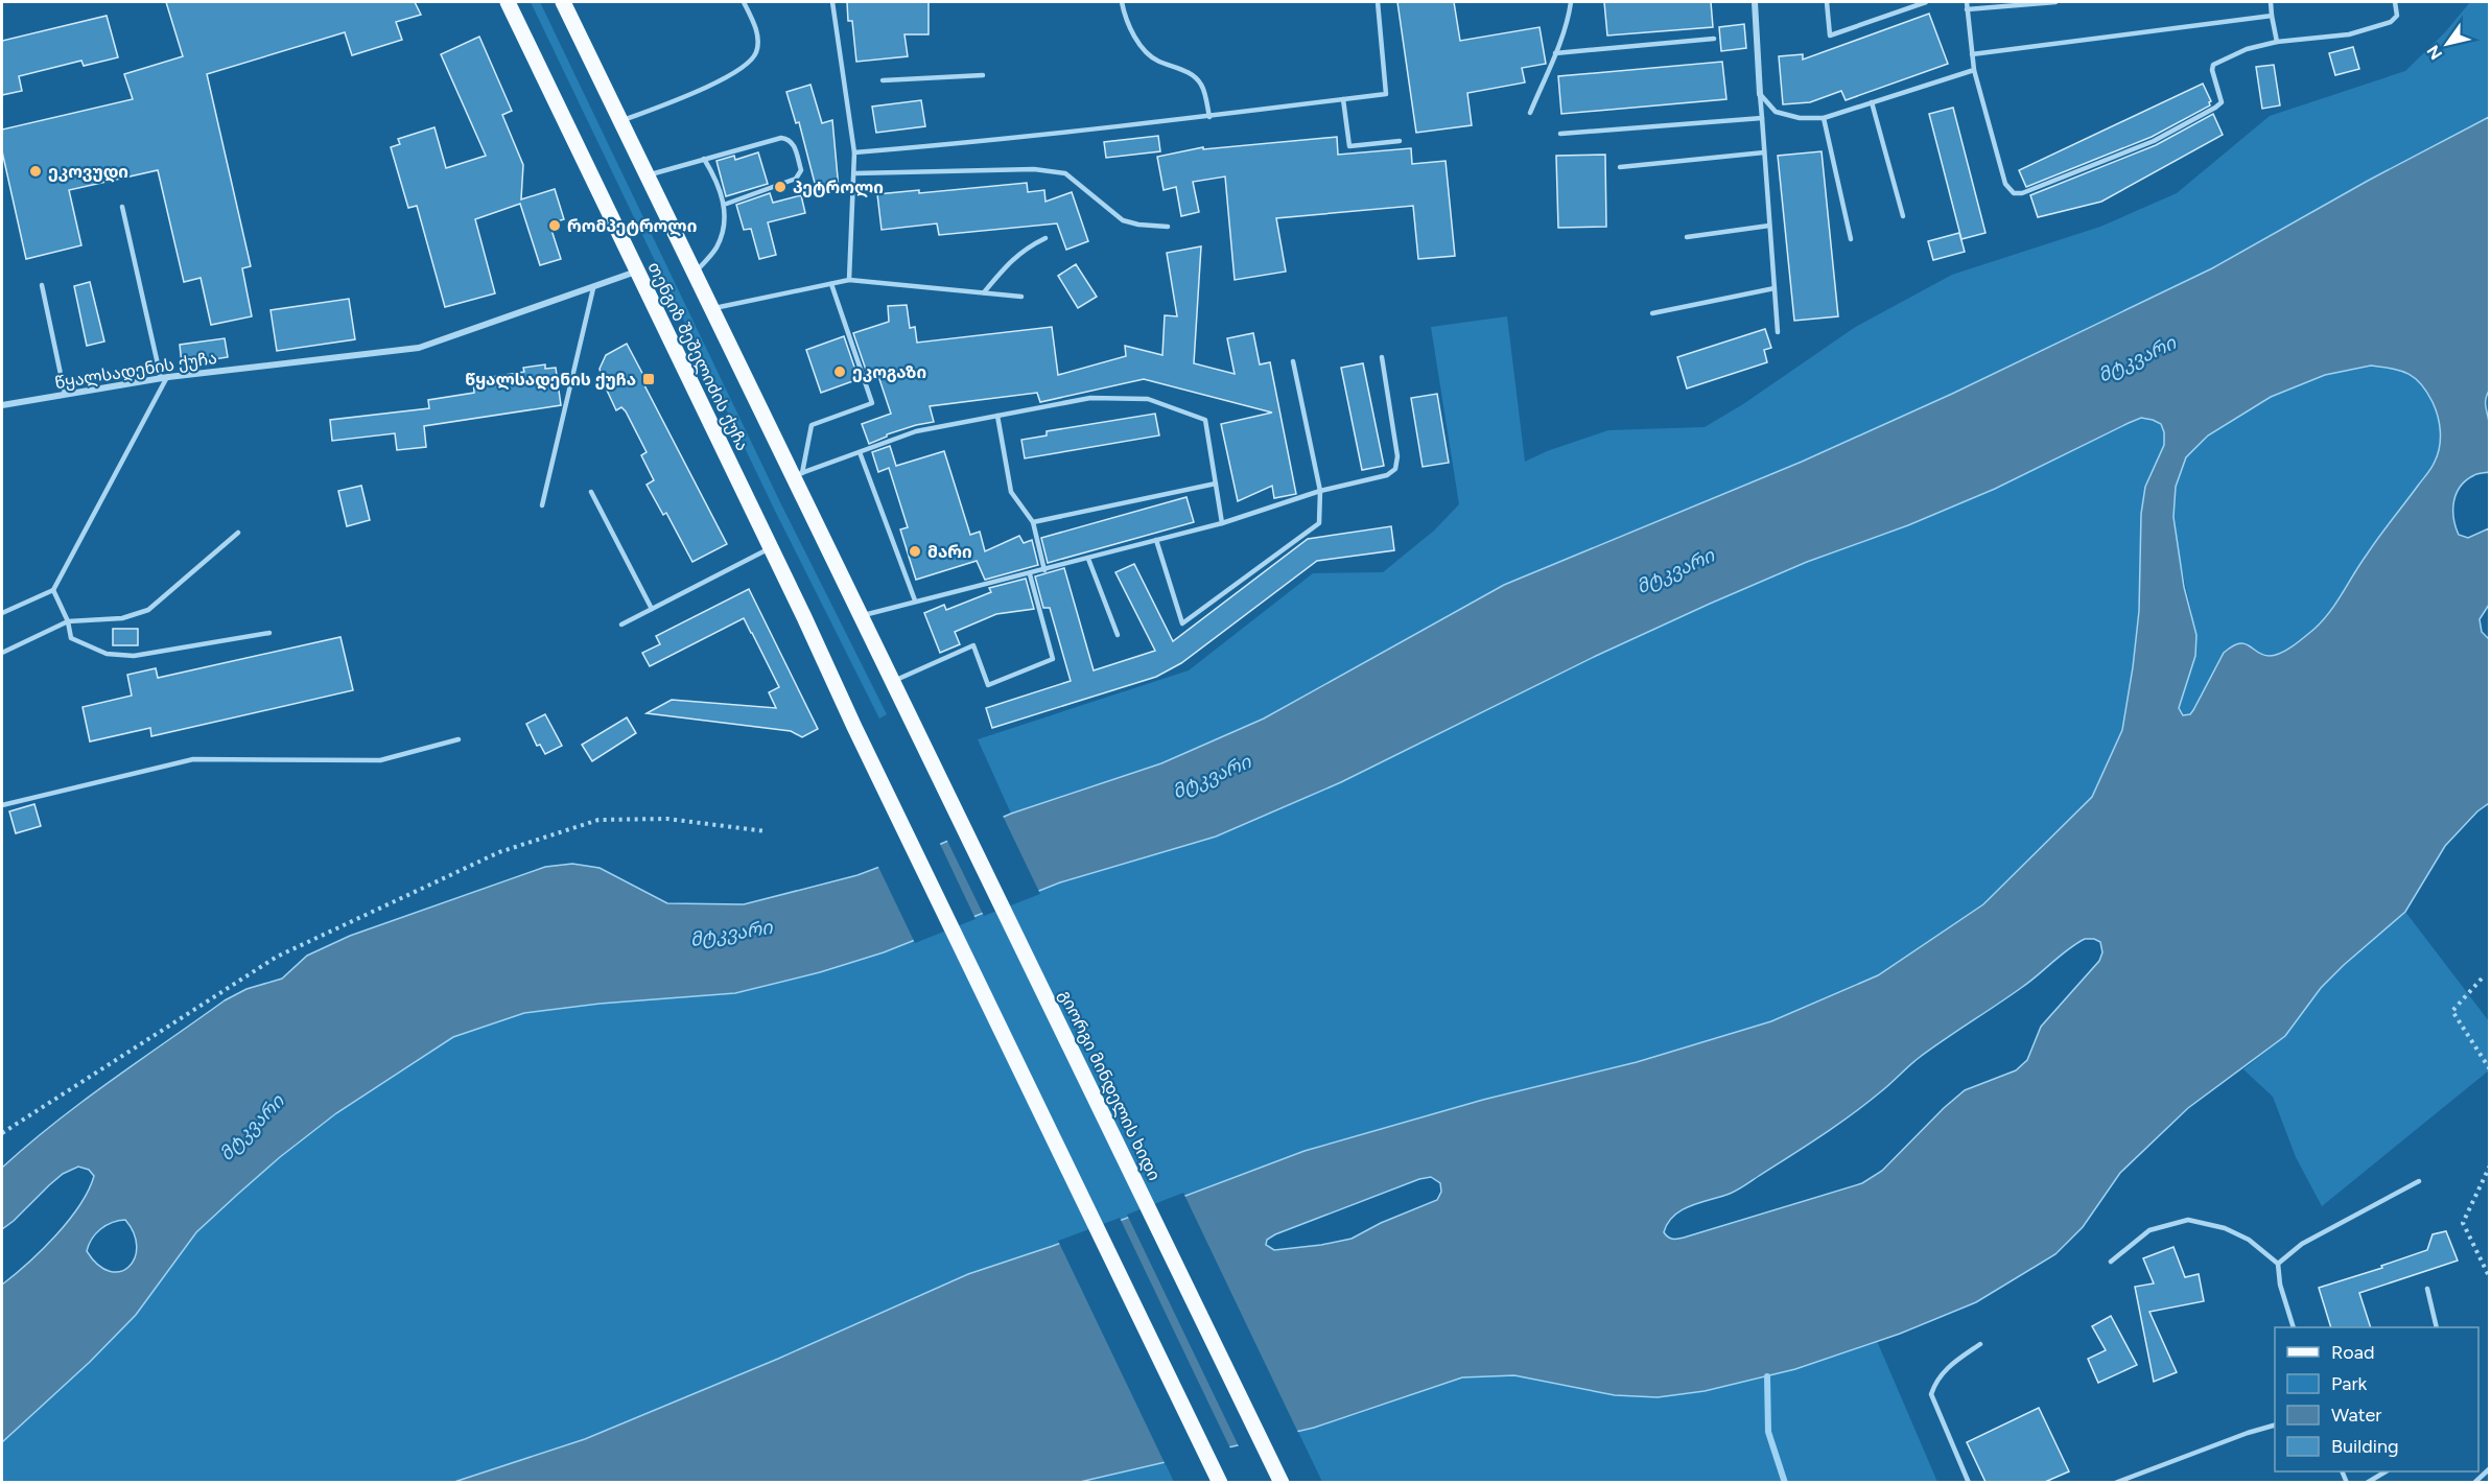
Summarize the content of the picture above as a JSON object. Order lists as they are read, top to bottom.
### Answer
{
  "streets": {
    "main road": ["თენგიზ შეშელიძის ქუჩა", "გიორგი მინდელის ხიდი"],
    "street": ["წყალსადენის ქუჩა"]
  },
  "crossings": [
    ["თენგიზ შეშელიძის ქუჩა", "წყალსადენის ქუჩა"],
    ["თენგიზ შეშელიძის ქუჩა", "გიორგი მინდელის ხიდი"]
  ],
  "water": ["მტკვარი"],
  "places": {
    "other": [
      "ეკოვუდი",
      "პეტროლი",
      "რომპეტროლი",
      "ეკოგაზი",
      "მარი"
    ],
    "transit": ["წყალსადენის ქუჩა"]
  },
  "legend": [
    "Road",
    "Park",
    "Water",
    "Building"
  ],
  "north": "bottom left"
}
